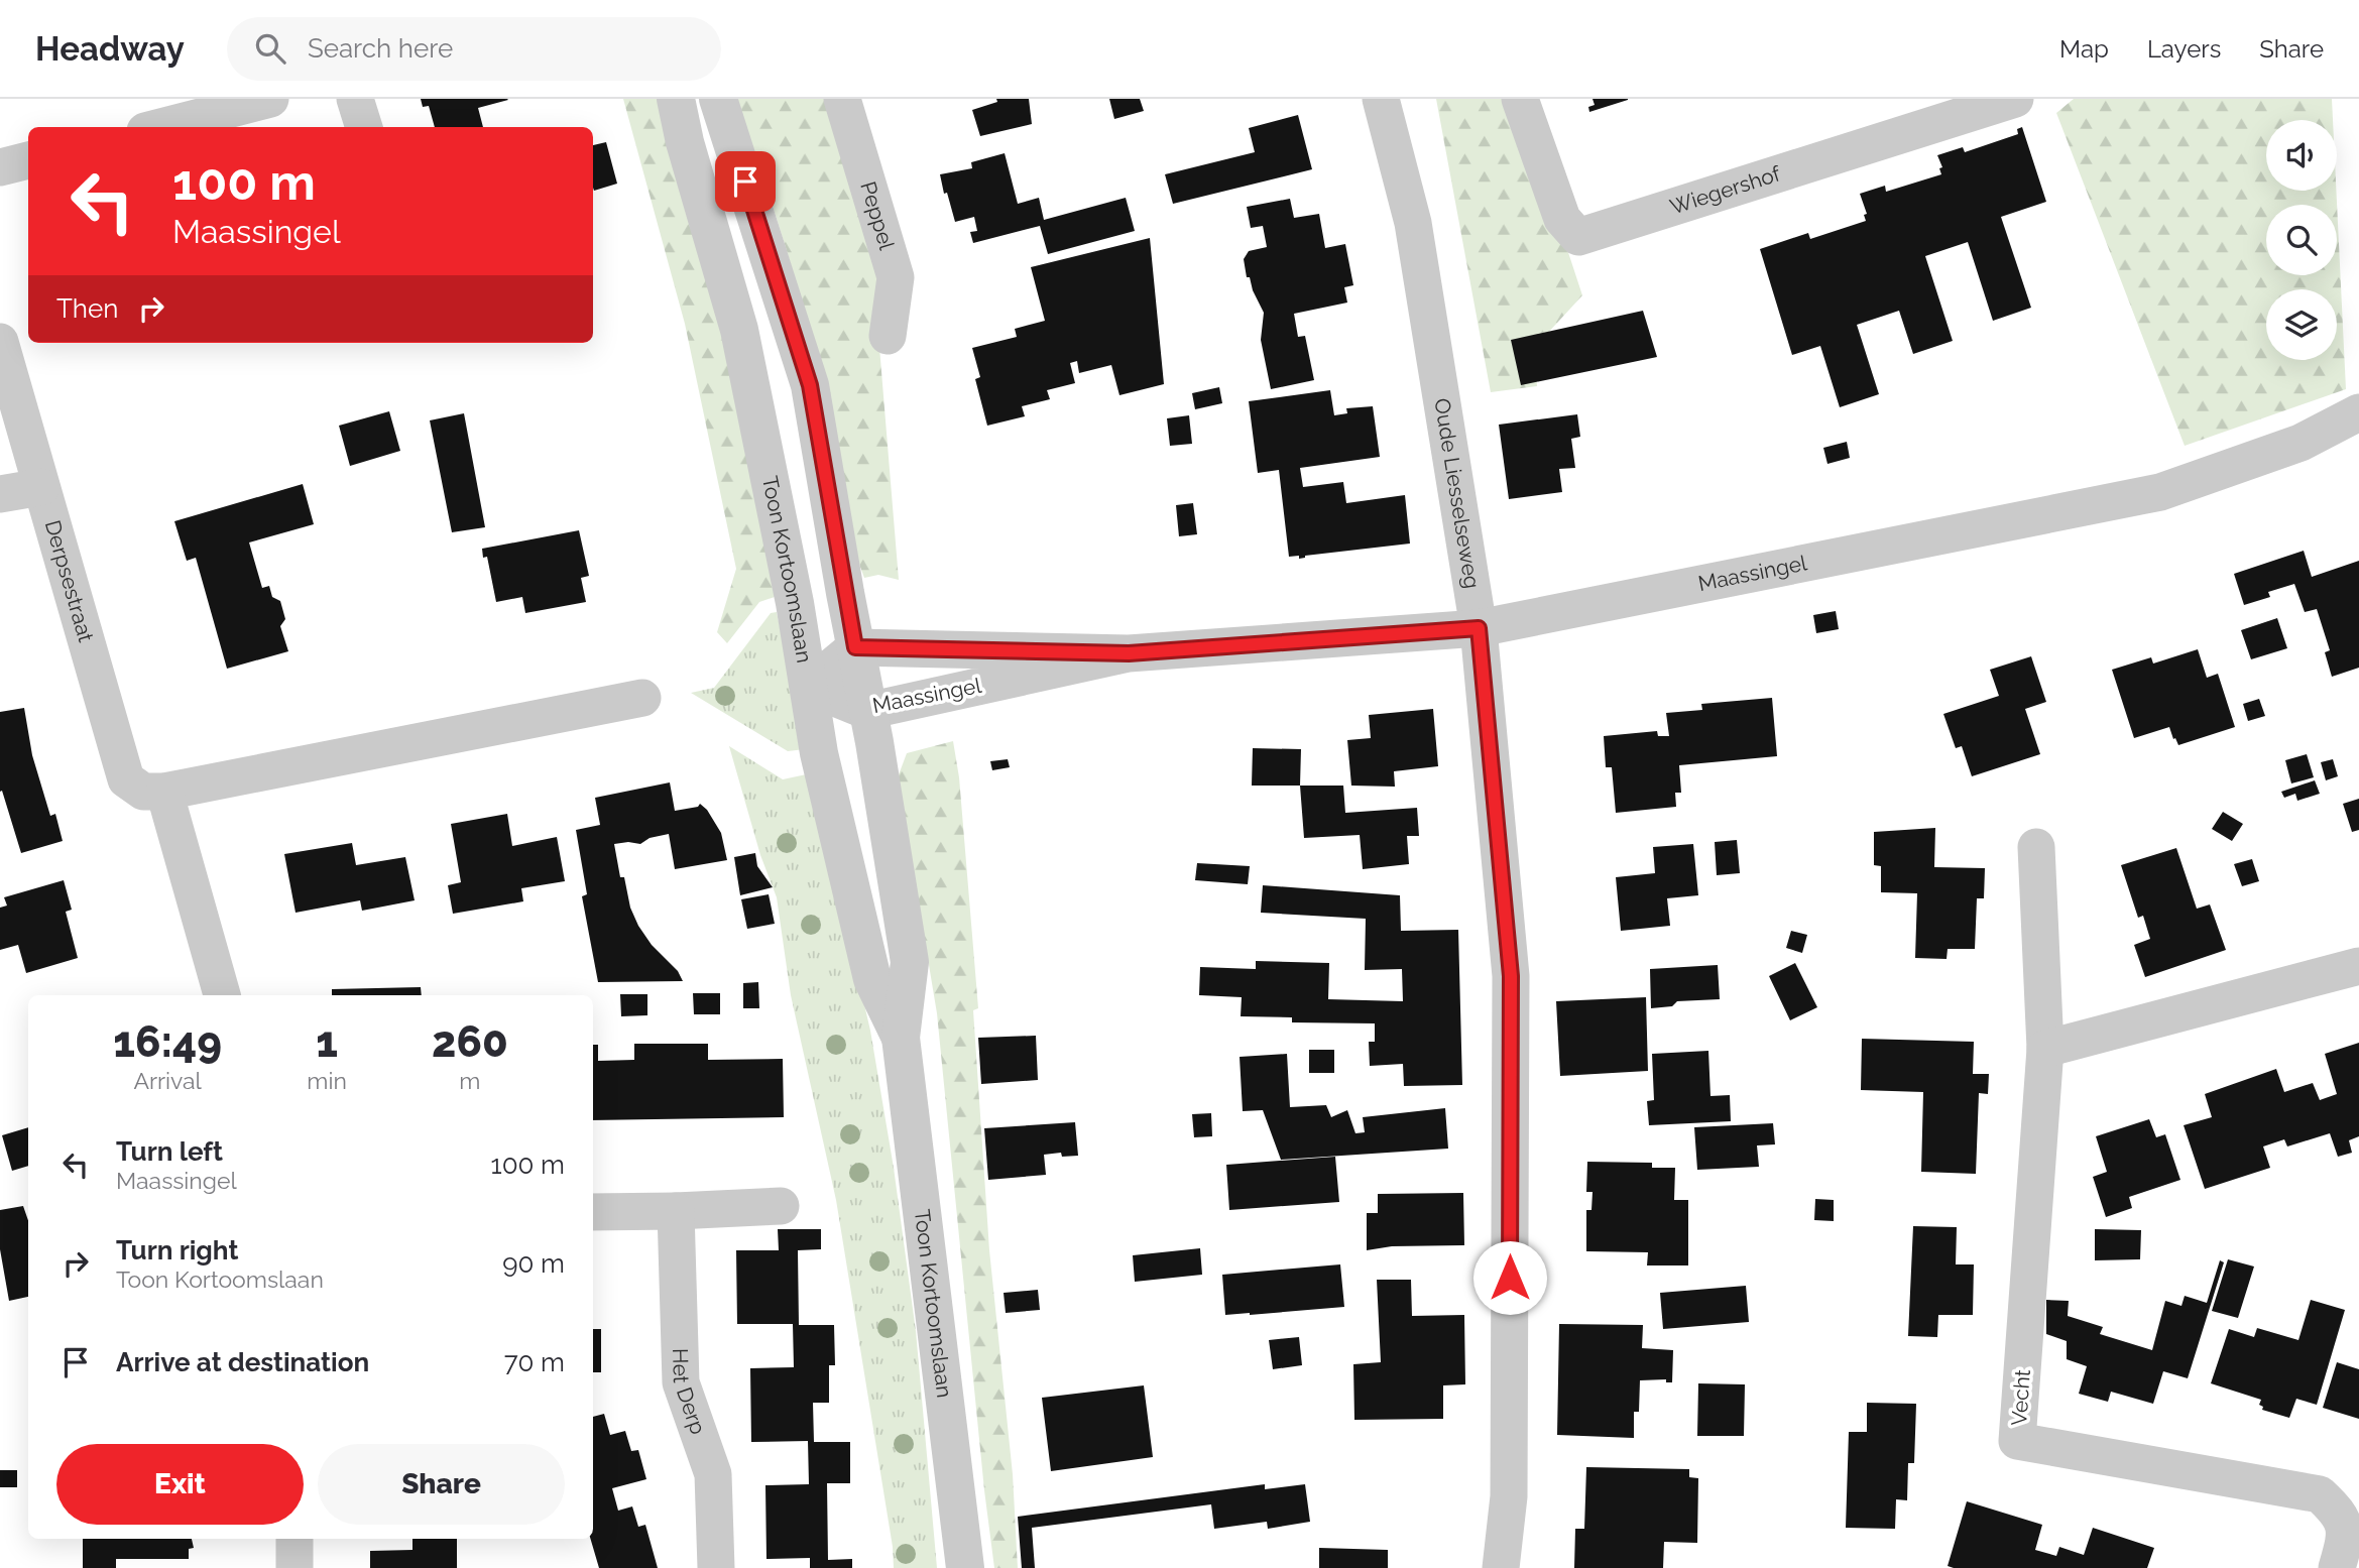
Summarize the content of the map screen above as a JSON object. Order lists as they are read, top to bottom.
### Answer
{
  "streets": {
    "street": [
      "Wiegershof",
      "Peppel",
      "Oude Liesselseweg",
      "Toon Kortoomslaan",
      "Maassingel",
      "Derpsestraat",
      "Het Derp",
      "Vecht"
    ]
  },
  "crossings": [
    ["Oude Liesselseweg", "Maassingel"],
    ["Toon Kortoomslaan", "Maassingel"]
  ],
  "page": {
    "header": "Headway",
    "search": "Search here",
    "nav": ["Map", "Layers", "Share"],
    "turn": ["100 m", "Maassingel"],
    "then": "Then",
    "eta": [
      "16:49",
      "Arrival",
      "1",
      "min",
      "260",
      "m"
    ],
    "list": [
      {
        "name": "Turn left",
        "note": "Maassingel",
        "value": "100 m"
      },
      {
        "name": "Turn right",
        "note": "Toon Kortoomslaan",
        "value": "90 m"
      },
      {
        "name": "Arrive at destination",
        "value": "70 m"
      }
    ],
    "buttons": ["Exit", "Share"]
  }
}
